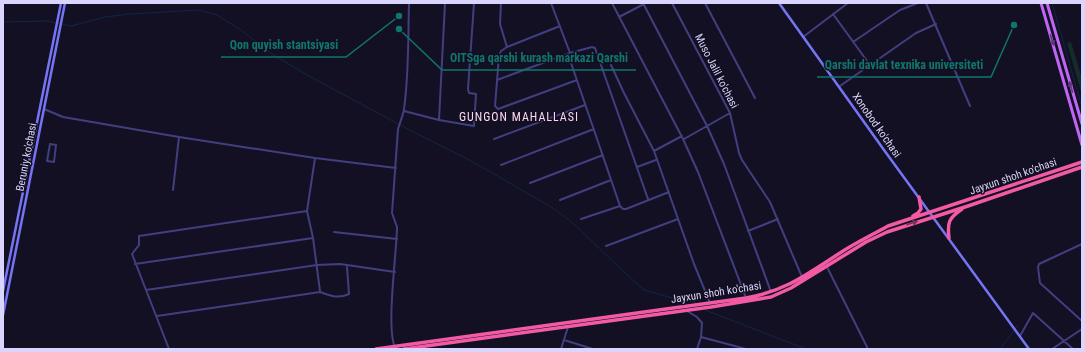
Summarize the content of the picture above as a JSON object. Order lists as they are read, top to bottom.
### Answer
{
  "streets": {
    "highway": ["Jayxun shoh ko'chasi"],
    "main road": ["Xonobod ko'chasi", "Beruniy ko'chasi"],
    "street": ["Muso Jalil ko'chasi"]
  },
  "crossings": [
    ["Muso Jalil ko'chasi", "Jayxun shoh ko'chasi"],
    ["Xonobod ko'chasi", "Jayxun shoh ko'chasi"]
  ],
  "districts": ["GUNGON MAHALLASI"],
  "places": ["Qon quyish stantsiyasi", "Qarshi davlat texnika universiteti", "OITSga qarshi kurash markazi Qarshi"]
}
